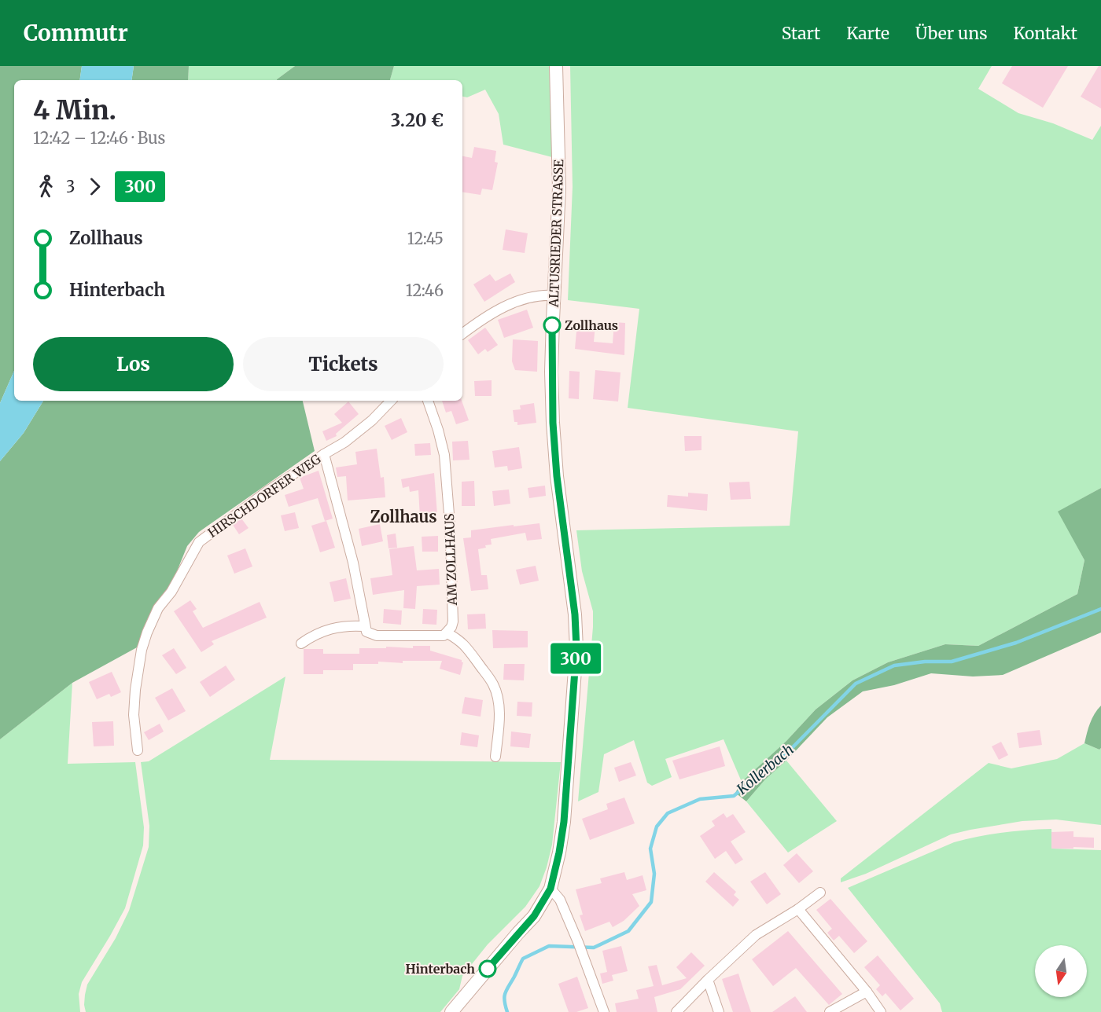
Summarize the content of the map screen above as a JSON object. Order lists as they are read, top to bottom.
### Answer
{
  "streets": {
    "main road": ["ALTUSRIEDER STRASSE"],
    "street": ["HIRSCHDORFER WEG", "AM ZOLLHAUS"]
  },
  "districts": ["Zollhaus"],
  "water": ["Kollerbach"],
  "places": ["Zollhaus", "Hinterbach"],
  "lines": ["bus line 300"],
  "north": "bottom",
  "page": {
    "header": "Commutr",
    "nav": [
      "Start",
      "Karte",
      "Über uns",
      "Kontakt"
    ],
    "on_map": "300",
    "heading": ["4 Min.", "12:42 – 12:46 · Bus", "3.20 €"],
    "legs": ["3", "300"],
    "list": [
      {
        "name": "Zollhaus",
        "value": "12:45"
      },
      {
        "name": "Hinterbach",
        "value": "12:46"
      }
    ],
    "buttons": ["Los", "Tickets"]
  }
}
